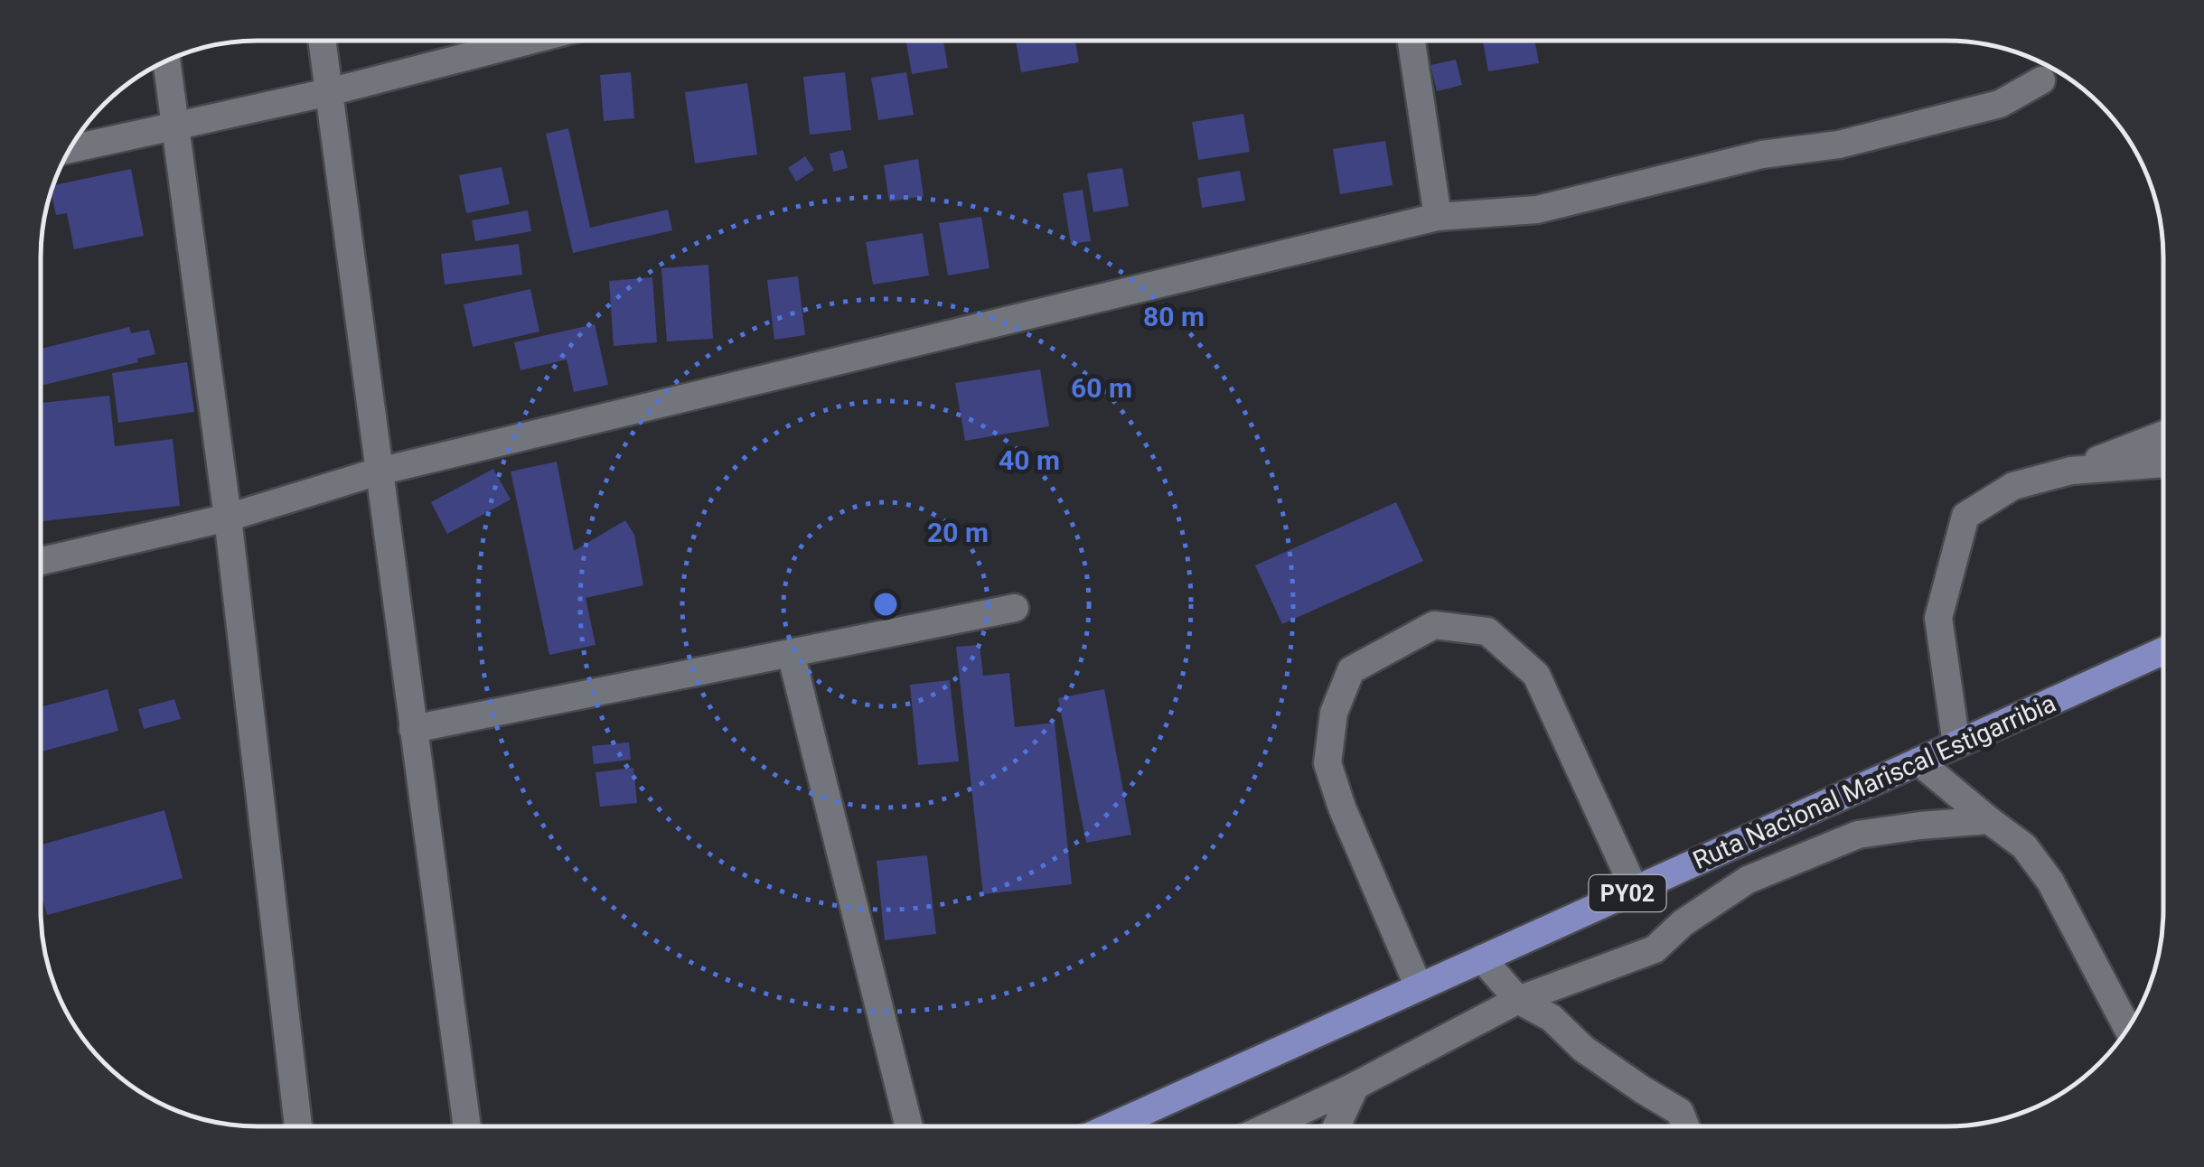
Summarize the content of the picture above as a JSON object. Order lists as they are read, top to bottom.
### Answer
{
  "streets": {
    "main road": ["Ruta Nacional Mariscal Estigarribia", "PY02"]
  },
  "rings": [
    "80 m",
    "60 m",
    "40 m",
    "20 m"
  ]
}
